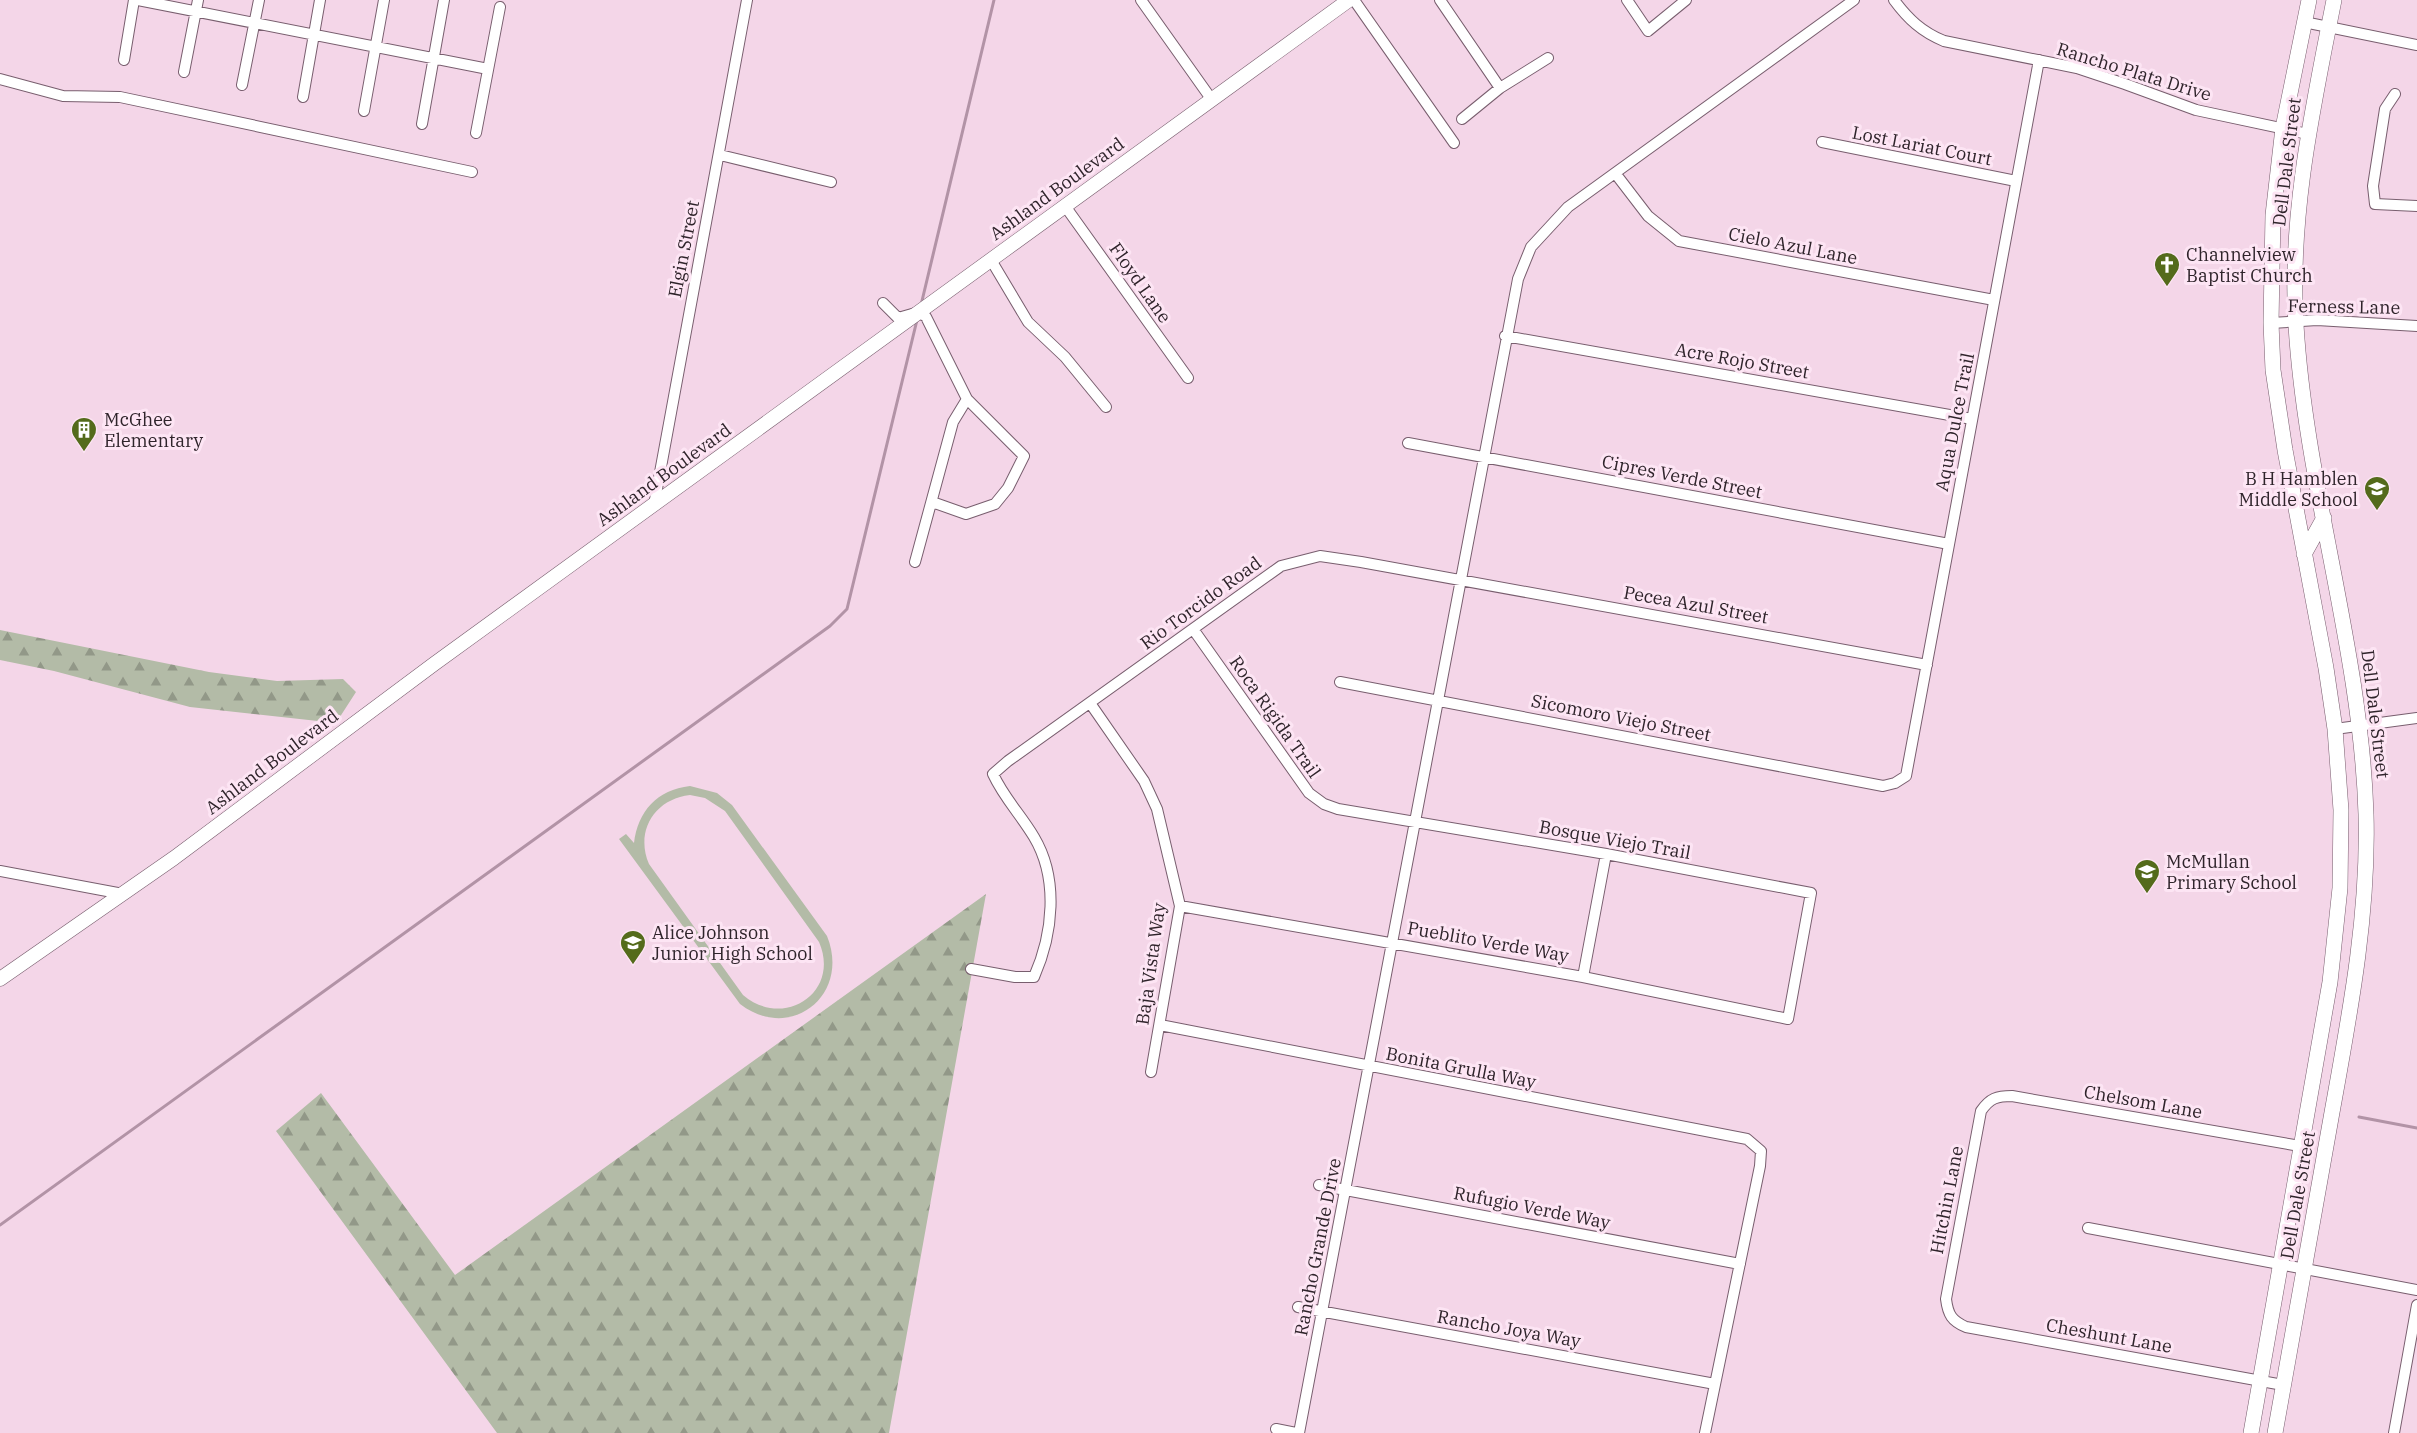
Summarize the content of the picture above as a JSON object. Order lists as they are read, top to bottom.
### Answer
{
  "streets": {
    "main road": ["Dell Dale Street"],
    "street": [
      "Rancho Plata Drive",
      "Lost Lariat Court",
      "Ashland Boulevard",
      "Cielo Azul Lane",
      "Elgin Street",
      "Floyd Lane",
      "Ferness Lane",
      "Acre Rojo Street",
      "Aqua Dulce Trail",
      "Cipres Verde Street",
      "Rio Torcido Road",
      "Pecea Azul Street",
      "Roca Rigida Trail",
      "Sicomoro Viejo Street",
      "Bosque Viejo Trail",
      "Pueblito Verde Way",
      "Baja Vista Way",
      "Bonita Grulla Way",
      "Chelsom Lane",
      "Hitchin Lane",
      "Rufugio Verde Way",
      "Rancho Grande Drive",
      "Rancho Joya Way",
      "Cheshunt Lane"
    ]
  },
  "crossings": [
    ["Rancho Plata Drive", "Dell Dale Street"],
    ["Rancho Plata Drive", "Aqua Dulce Trail"],
    ["Lost Lariat Court", "Aqua Dulce Trail"],
    ["Dell Dale Street", "Ferness Lane"],
    ["Dell Dale Street", "Chelsom Lane"],
    ["Dell Dale Street", "Cheshunt Lane"],
    ["Ashland Boulevard", "Elgin Street"],
    ["Ashland Boulevard", "Floyd Lane"],
    ["Cielo Azul Lane", "Aqua Dulce Trail"],
    ["Cielo Azul Lane", "Rancho Grande Drive"],
    ["Acre Rojo Street", "Aqua Dulce Trail"],
    ["Acre Rojo Street", "Rancho Grande Drive"],
    ["Aqua Dulce Trail", "Cipres Verde Street"],
    ["Aqua Dulce Trail", "Pecea Azul Street"],
    ["Aqua Dulce Trail", "Sicomoro Viejo Street"],
    ["Cipres Verde Street", "Rancho Grande Drive"],
    ["Rio Torcido Road", "Pecea Azul Street"],
    ["Rio Torcido Road", "Roca Rigida Trail"],
    ["Rio Torcido Road", "Baja Vista Way"],
    ["Rio Torcido Road", "Rancho Grande Drive"],
    ["Pecea Azul Street", "Rancho Grande Drive"],
    ["Roca Rigida Trail", "Bosque Viejo Trail"],
    ["Roca Rigida Trail", "Rancho Grande Drive"],
    ["Sicomoro Viejo Street", "Rancho Grande Drive"],
    ["Bosque Viejo Trail", "Pueblito Verde Way"],
    ["Bosque Viejo Trail", "Rancho Grande Drive"],
    ["Pueblito Verde Way", "Baja Vista Way"],
    ["Pueblito Verde Way", "Rancho Grande Drive"],
    ["Baja Vista Way", "Bonita Grulla Way"],
    ["Bonita Grulla Way", "Rufugio Verde Way"],
    ["Bonita Grulla Way", "Rancho Grande Drive"],
    ["Chelsom Lane", "Hitchin Lane"],
    ["Hitchin Lane", "Cheshunt Lane"],
    ["Rufugio Verde Way", "Rancho Grande Drive"],
    ["Rancho Grande Drive", "Rancho Joya Way"]
  ],
  "places": {
    "church": ["Channelview Baptist Church"],
    "building": ["McGhee Elementary"],
    "school or university": ["B H Hamblen Middle School", "McMullan Primary School", "Alice Johnson Junior High School"]
  }
}
